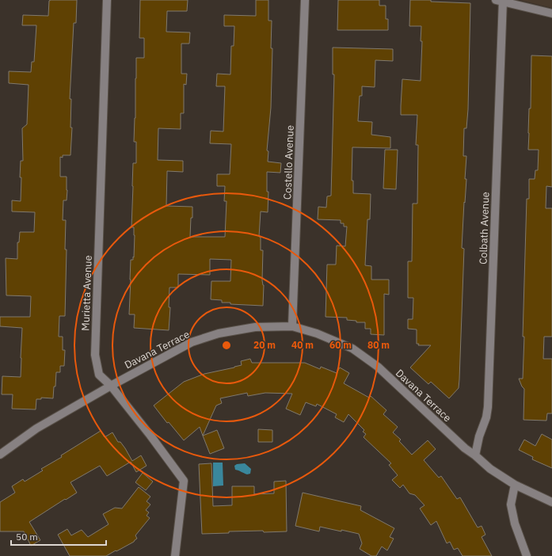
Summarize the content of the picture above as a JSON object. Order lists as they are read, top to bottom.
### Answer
{
  "streets": {
    "street": [
      "Costello Avenue",
      "Colbath Avenue",
      "Murietta Avenue",
      "Davana Terrace"
    ]
  },
  "crossings": [
    ["Costello Avenue", "Davana Terrace"],
    ["Colbath Avenue", "Davana Terrace"],
    ["Murietta Avenue", "Davana Terrace"]
  ],
  "scale_bar": "50 m",
  "rings": [
    "20 m",
    "40 m",
    "60 m",
    "80 m"
  ]
}
